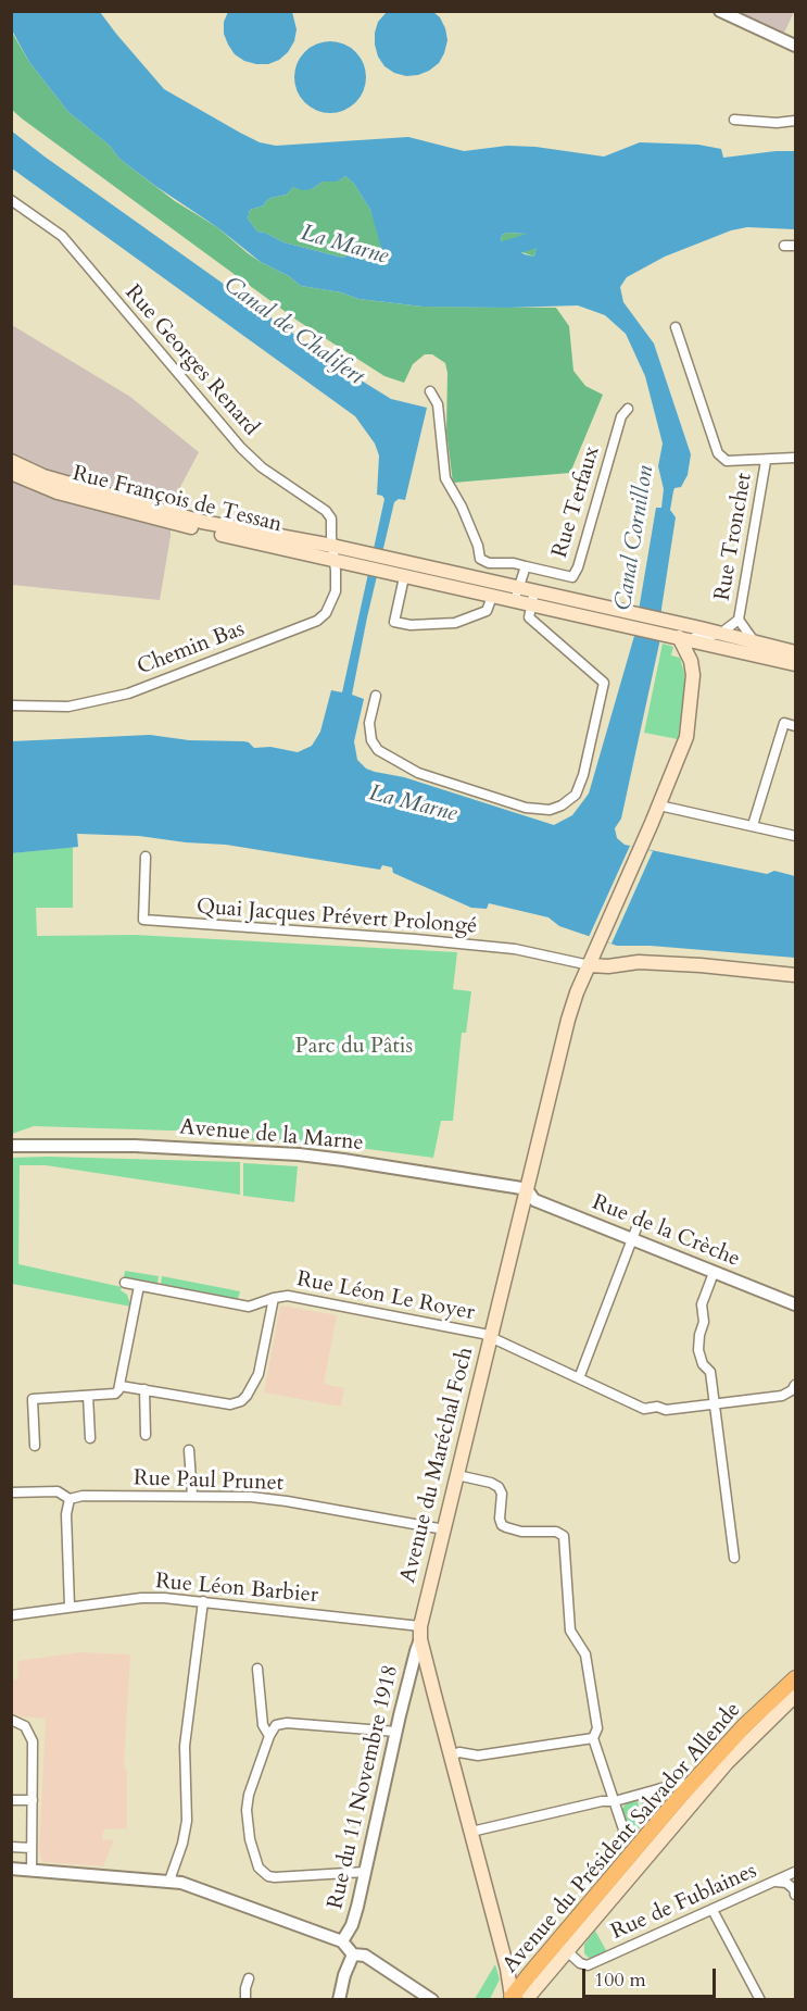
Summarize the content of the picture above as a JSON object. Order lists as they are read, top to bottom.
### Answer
{
  "streets": {
    "main road": ["Rue François de Tessan", "Avenue du Maréchal Foch", "Avenue du Président Salvador Allende"],
    "street": [
      "Rue Georges Renard",
      "Rue Terfaux",
      "Rue Tronchet",
      "Chemin Bas",
      "Quai Jacques Prévert Prolongé",
      "Avenue de la Marne",
      "Rue de la Crèche",
      "Rue Léon Le Royer",
      "Rue Paul Prunet",
      "Rue Léon Barbier",
      "Rue du 11 Novembre 1918",
      "Rue de Fublaines"
    ]
  },
  "crossings": [
    ["Rue Georges Renard", "Rue François de Tessan"],
    ["Rue Georges Renard", "Chemin Bas"],
    ["Rue François de Tessan", "Rue Terfaux"],
    ["Rue François de Tessan", "Chemin Bas"],
    ["Quai Jacques Prévert Prolongé", "Avenue du Maréchal Foch"],
    ["Avenue de la Marne", "Rue de la Crèche"],
    ["Avenue de la Marne", "Avenue du Maréchal Foch"],
    ["Rue de la Crèche", "Avenue du Maréchal Foch"],
    ["Rue Léon Le Royer", "Avenue du Maréchal Foch"],
    ["Avenue du Maréchal Foch", "Rue Paul Prunet"],
    ["Avenue du Maréchal Foch", "Rue Léon Barbier"],
    ["Avenue du Maréchal Foch", "Rue du 11 Novembre 1918"],
    ["Avenue du Maréchal Foch", "Avenue du Président Salvador Allende"],
    ["Rue Léon Barbier", "Rue du 11 Novembre 1918"],
    ["Avenue du Président Salvador Allende", "Rue de Fublaines"]
  ],
  "water": ["La Marne", "Canal de Chalifert", "Canal Cornillon"],
  "parks": ["Parc du Pâtis"],
  "scale_bar": "100 m"
}
